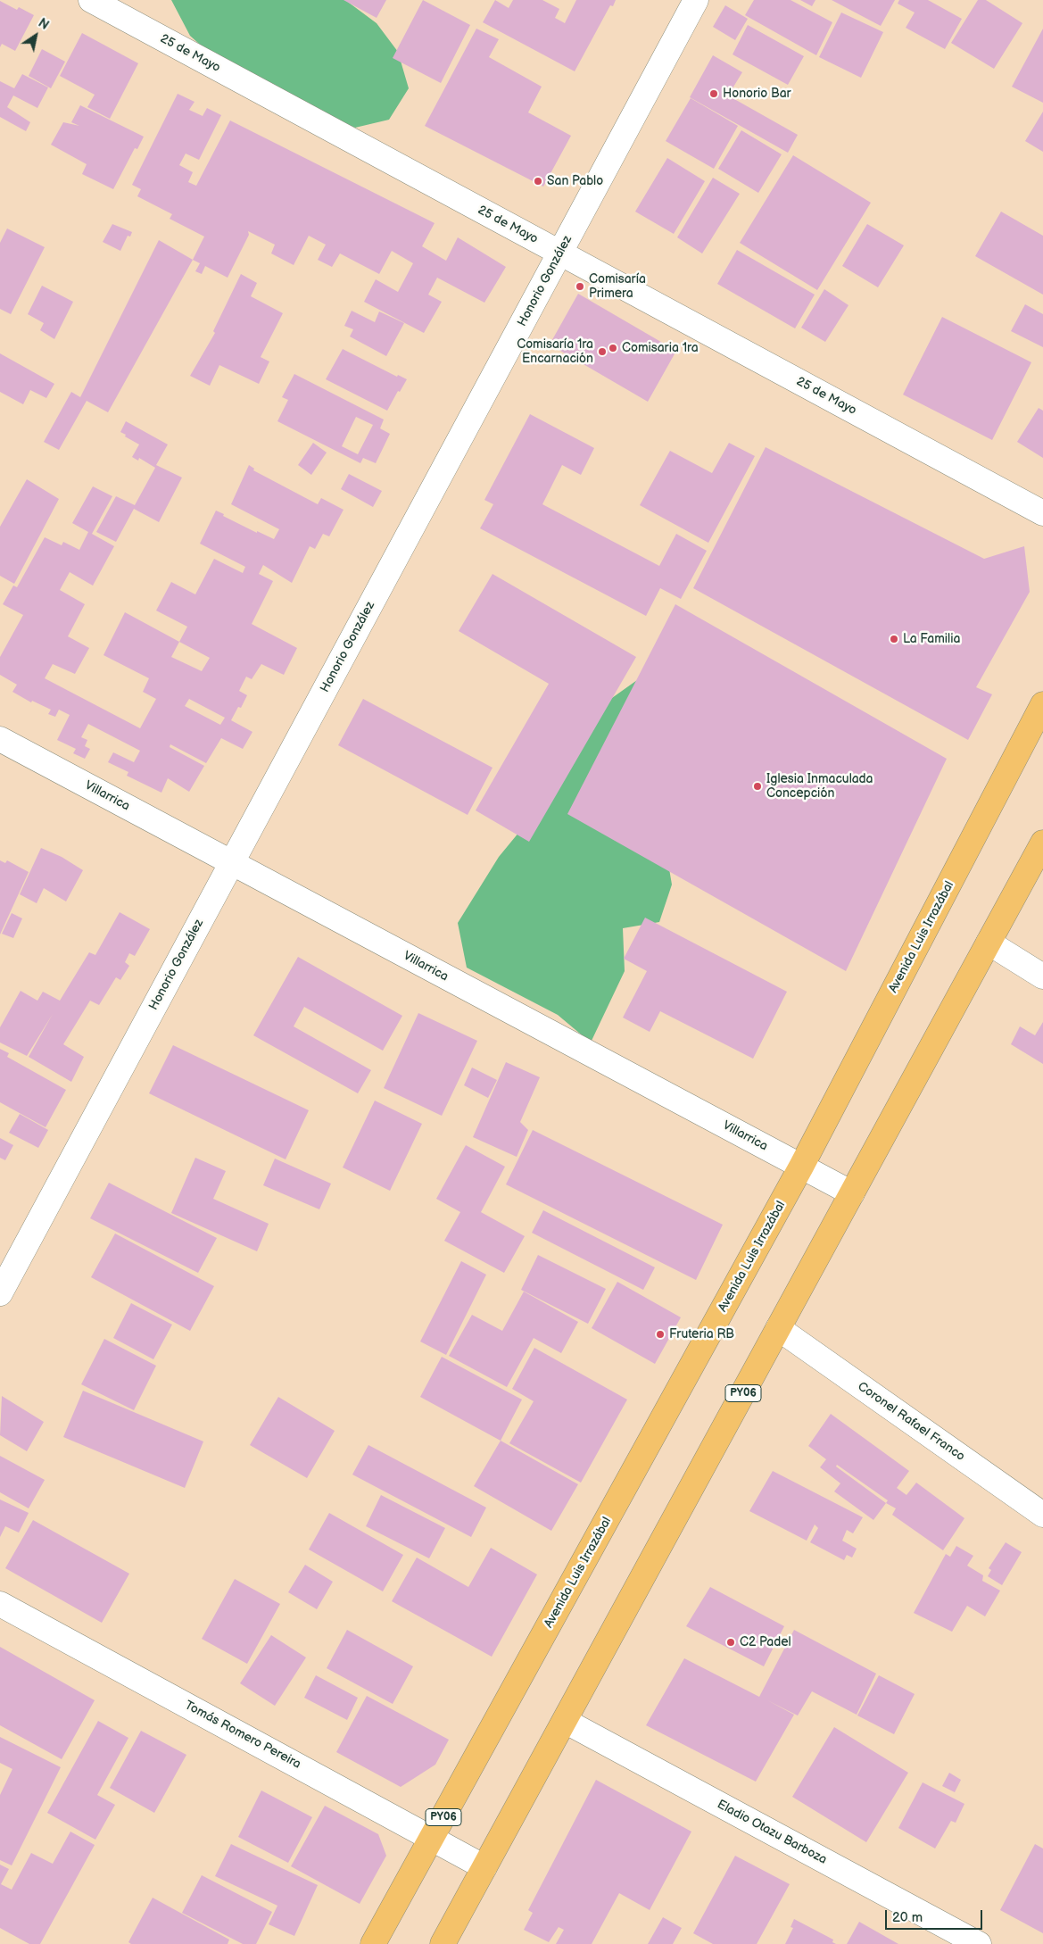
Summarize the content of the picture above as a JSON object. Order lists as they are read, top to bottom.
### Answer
{
  "streets": {
    "highway": ["Avenida Luis Irrazábal", "PY06"],
    "street": [
      "25 de Mayo",
      "Honorio González",
      "Villarrica",
      "Coronel Rafael Franco",
      "Tomás Romero Pereira",
      "Eladio Otazu Barboza"
    ]
  },
  "crossings": [
    ["25 de Mayo", "Honorio González"],
    ["Honorio González", "Villarrica"],
    ["Villarrica", "Avenida Luis Irrazábal"],
    ["Villarrica", "PY06"],
    ["Avenida Luis Irrazábal", "Tomás Romero Pereira"],
    ["PY06", "Coronel Rafael Franco"],
    ["PY06", "Tomás Romero Pereira"],
    ["PY06", "Eladio Otazu Barboza"]
  ],
  "places": [
    "Honorio Bar",
    "San Pablo",
    "Comisaría Primera",
    "Comisaria 1ra",
    "Comisaría 1ra Encarnación",
    "La Familia",
    "Iglesia Inmaculada Concepción",
    "Fruteria RB",
    "C2 Padel"
  ],
  "scale_bar": "20 m",
  "north": "top right"
}
